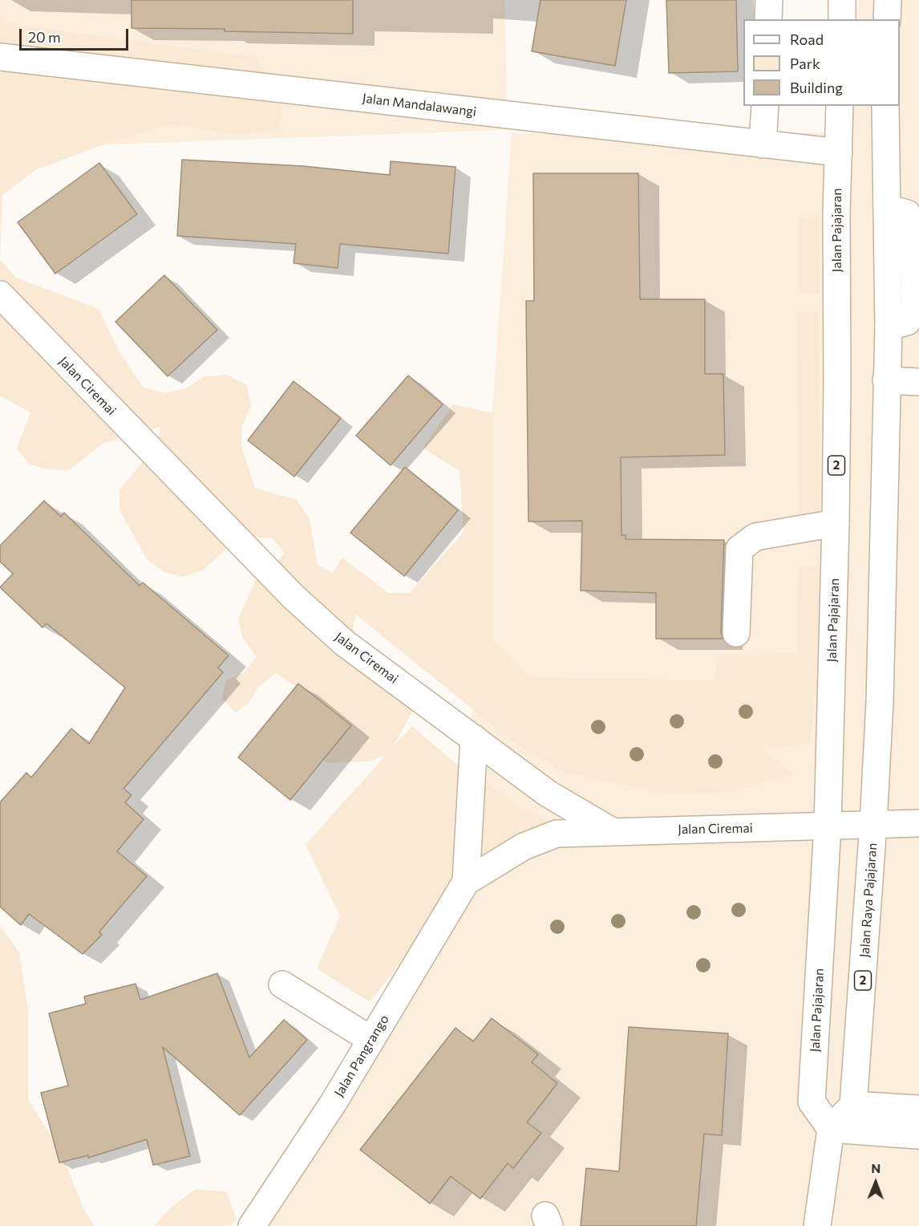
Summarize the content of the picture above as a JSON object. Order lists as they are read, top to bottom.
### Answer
{
  "streets": {
    "main road": [
      "Jalan Mandalawangi",
      "Jalan Pajajaran",
      "Jalan Ciremai",
      "2",
      "Jalan Raya Pajajaran",
      "Jalan Pangrango"
    ]
  },
  "crossings": [
    ["Jalan Mandalawangi", "Jalan Pajajaran"],
    ["Jalan Pajajaran", "Jalan Ciremai"],
    ["Jalan Ciremai", "2"],
    ["Jalan Ciremai", "Jalan Raya Pajajaran"],
    ["Jalan Ciremai", "Jalan Pangrango"],
    ["2", "Jalan Raya Pajajaran"]
  ],
  "legend": ["Road", "Park", "Building"],
  "scale_bar": "20 m",
  "north": "top"
}
